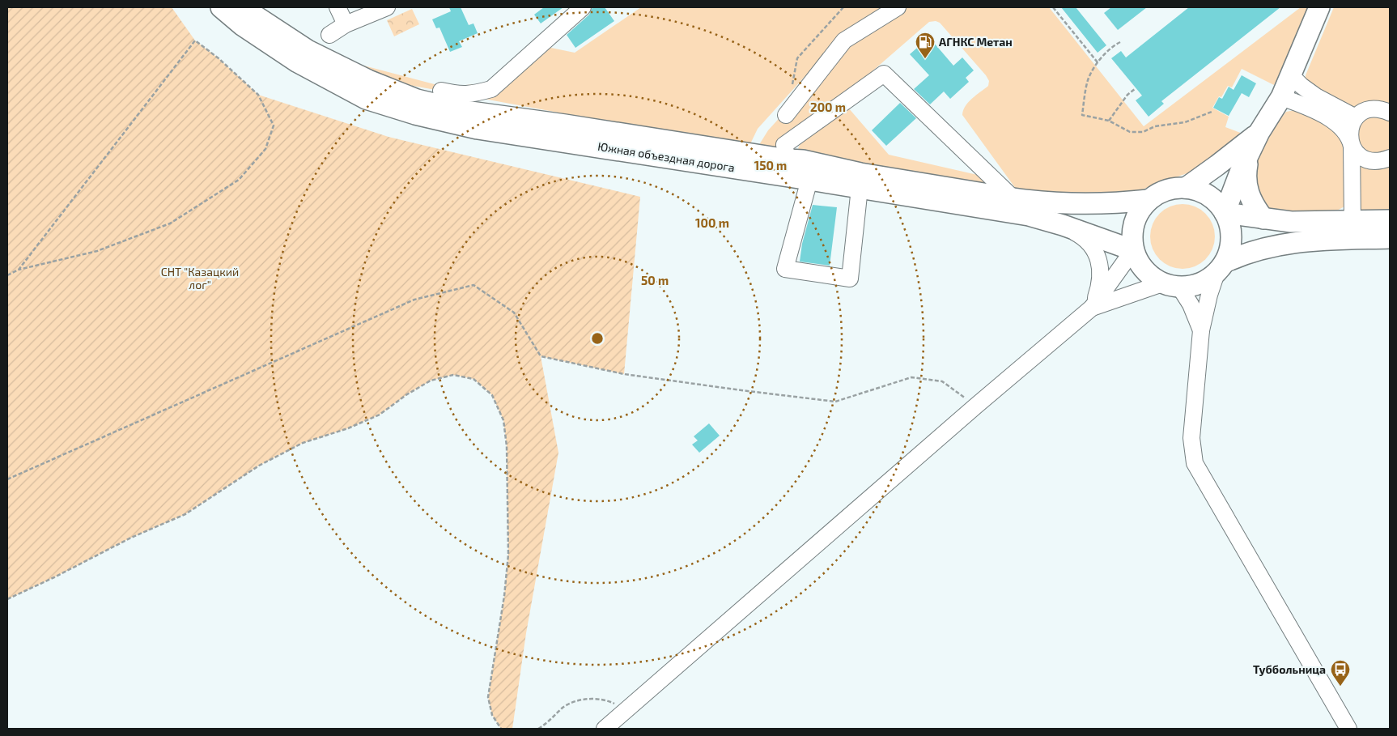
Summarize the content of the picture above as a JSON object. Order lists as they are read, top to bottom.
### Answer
{
  "streets": {
    "main road": ["Южная объездная дорога"]
  },
  "parks": ["СНТ \"Казацкий лог\""],
  "places": {
    "fuel station": ["АГНКС Метан"],
    "bus stop": ["Туббольница"]
  },
  "rings": [
    "200 m",
    "150 m",
    "100 m",
    "50 m"
  ]
}
